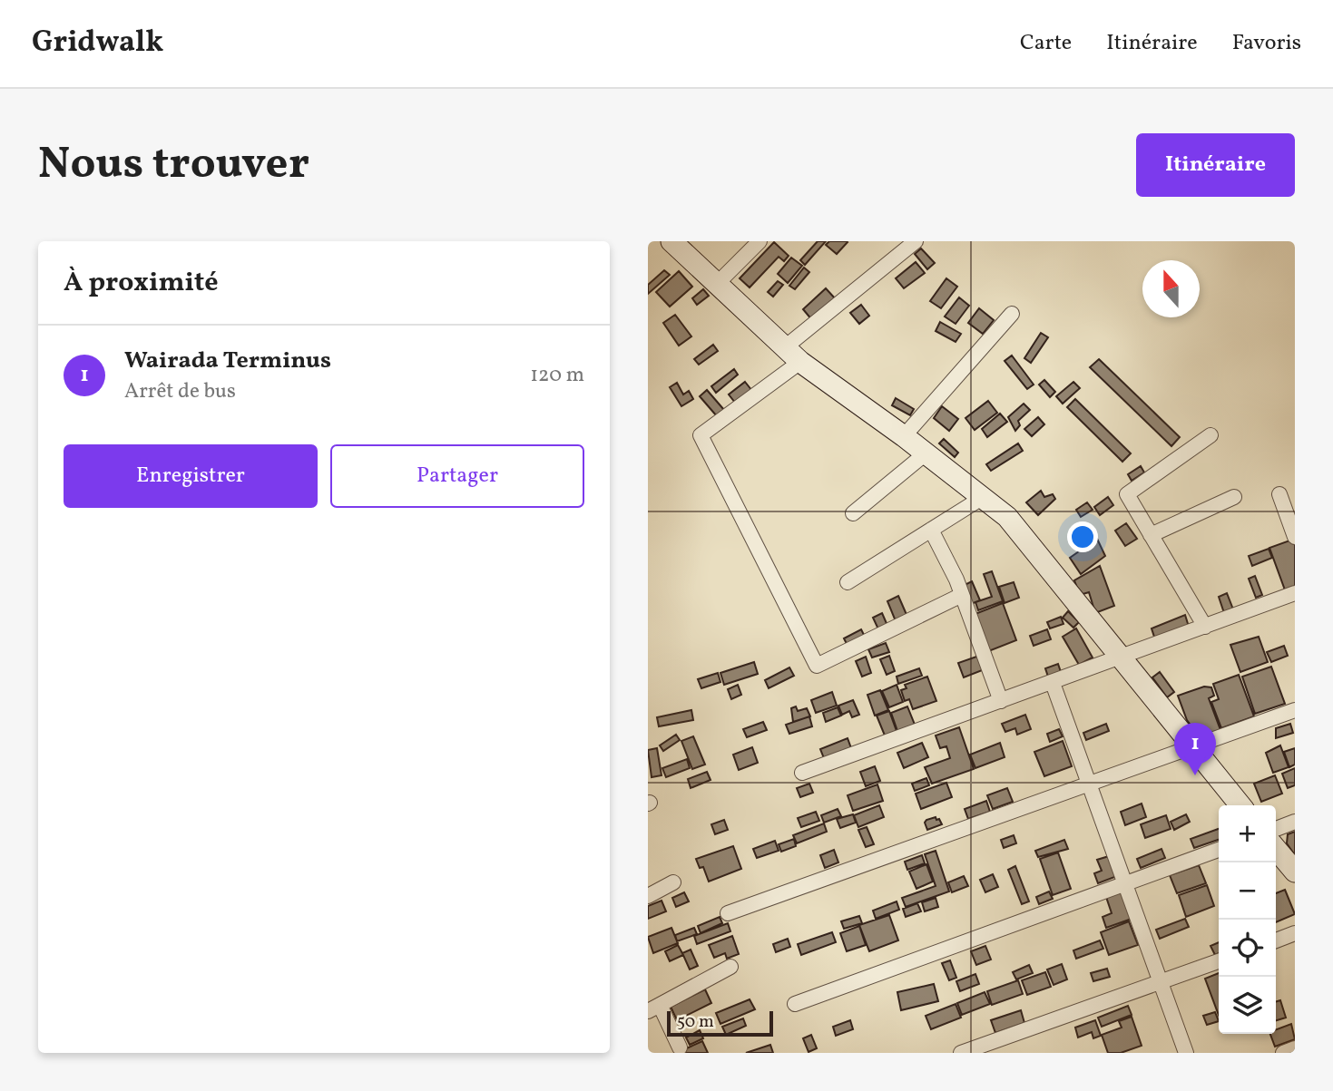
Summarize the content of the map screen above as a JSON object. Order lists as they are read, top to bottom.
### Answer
{
  "scale_bar": "50 m",
  "north": "top",
  "page": {
    "header": "Gridwalk",
    "nav": ["Carte", "Itinéraire", "Favoris"],
    "buttons": [
      "Itinéraire",
      ["Enregistrer", "Partager"]
    ],
    "title": "Nous trouver",
    "heading": "À proximité",
    "list": [
      {
        "mark": "1",
        "name": "Wairada Terminus",
        "note": "Arrêt de bus",
        "value": "120 m"
      }
    ],
    "pins": "1",
    "map_buttons": ["+", "−"],
    "scale": "50 m"
  }
}
